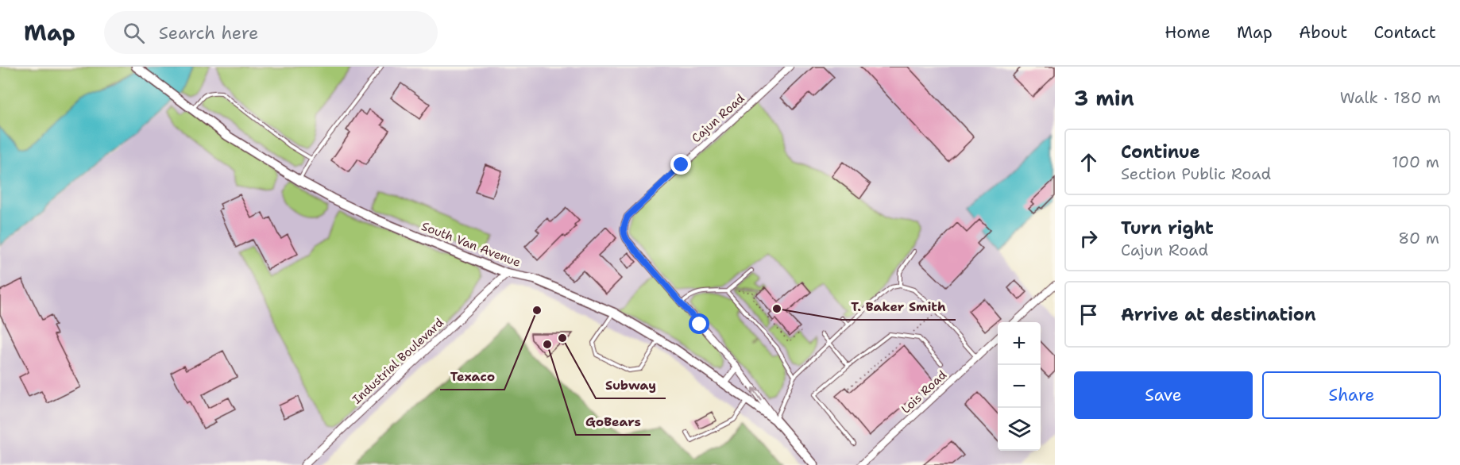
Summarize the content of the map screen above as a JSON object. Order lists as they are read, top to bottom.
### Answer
{
  "streets": {
    "main road": ["South Van Avenue"],
    "street": ["Cajun Road", "Industrial Boulevard", "Lois Road"]
  },
  "crossings": [
    ["South Van Avenue", "Industrial Boulevard"]
  ],
  "places": [
    "T. Baker Smith",
    "Texaco",
    "Subway",
    "GoBears"
  ],
  "page": {
    "header": "Map",
    "search": "Search here",
    "nav": [
      "Home",
      "Map",
      "About",
      "Contact"
    ],
    "heading": ["3 min", "Walk · 180 m"],
    "list": [
      ["Continue", "Section Public Road", "100 m"],
      ["Turn right", "Cajun Road", "80 m"],
      "Arrive at destination"
    ],
    "map_buttons": ["+", "−"],
    "buttons": ["Save", "Share"]
  }
}
